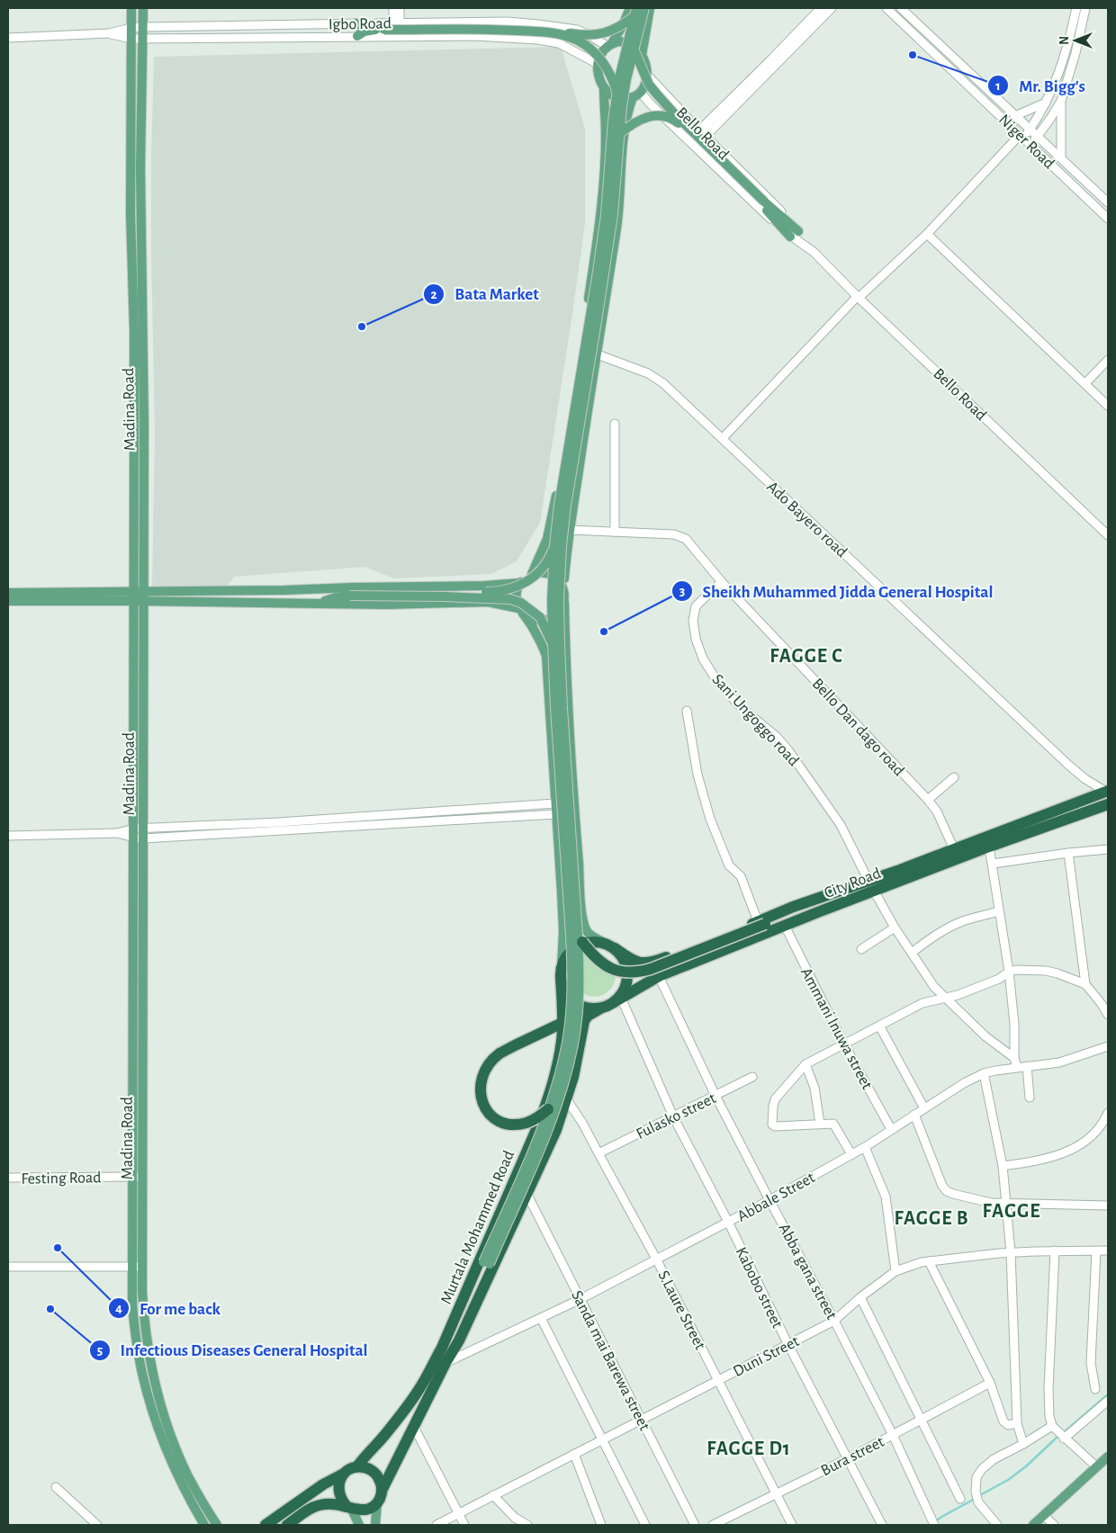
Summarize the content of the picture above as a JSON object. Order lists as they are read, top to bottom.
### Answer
{
  "streets": {
    "highway": ["City Road", "Murtala Mohammed Road"],
    "main road": ["Madina Road"],
    "street": [
      "Igbo Road",
      "Bello Road",
      "Niger Road",
      "Ado Bayero road",
      "Sani Ungoggo road",
      "Bello Dan dago road",
      "Ammani Inuwa street",
      "Fulasko street",
      "Festing Road",
      "Abbale Street",
      "Abba gana street",
      "Kabobo street",
      "S.Laure Street",
      "Duni Street",
      "Sanda mai Barewa street",
      "Bura street"
    ]
  },
  "crossings": [
    ["Igbo Road", "Bello Road"],
    ["Igbo Road", "Madina Road"],
    ["Madina Road", "Festing Road"],
    ["Ado Bayero road", "City Road"],
    ["Sani Ungoggo road", "Bello Dan dago road"],
    ["Sani Ungoggo road", "City Road"],
    ["Bello Dan dago road", "City Road"],
    ["City Road", "Ammani Inuwa street"],
    ["City Road", "Murtala Mohammed Road"],
    ["City Road", "Abba gana street"],
    ["City Road", "Kabobo street"],
    ["Ammani Inuwa street", "Abbale Street"],
    ["Fulasko street", "Abba gana street"],
    ["Fulasko street", "Kabobo street"],
    ["Fulasko street", "S.Laure Street"],
    ["Abbale Street", "Murtala Mohammed Road"],
    ["Abbale Street", "Abba gana street"],
    ["Abbale Street", "Kabobo street"],
    ["Abbale Street", "S.Laure Street"],
    ["Abbale Street", "Sanda mai Barewa street"],
    ["Murtala Mohammed Road", "Kabobo street"],
    ["Murtala Mohammed Road", "S.Laure Street"],
    ["Murtala Mohammed Road", "Sanda mai Barewa street"],
    ["Abba gana street", "Duni Street"],
    ["Abba gana street", "Bura street"],
    ["Kabobo street", "Duni Street"],
    ["Kabobo street", "Bura street"],
    ["S.Laure Street", "Duni Street"],
    ["S.Laure Street", "Bura street"],
    ["Duni Street", "Sanda mai Barewa street"]
  ],
  "districts": [
    "FAGGE C",
    "FAGGE",
    "FAGGE B",
    "FAGGE D1"
  ],
  "places": [
    "Mr. Bigg's",
    "Bata Market",
    "Sheikh Muhammed Jidda General Hospital",
    "For me back",
    "Infectious Diseases General Hospital"
  ],
  "north": "left"
}
